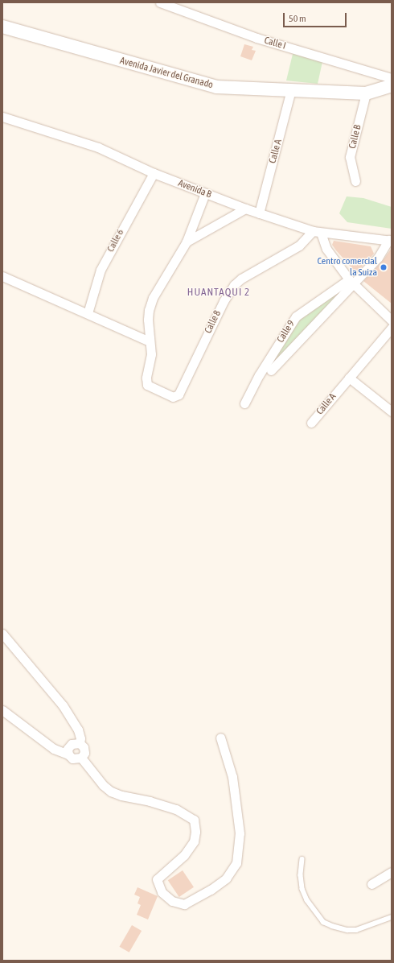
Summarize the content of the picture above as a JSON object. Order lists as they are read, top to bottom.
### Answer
{
  "streets": {
    "street": [
      "Calle I",
      "Avenida Javier del Granado",
      "Calle B",
      "Calle A",
      "Avenida B",
      "Calle 6",
      "Calle 8",
      "Calle 9"
    ]
  },
  "crossings": [
    ["Avenida Javier del Granado", "Calle B"],
    ["Avenida Javier del Granado", "Calle A"],
    ["Calle A", "Avenida B"],
    ["Avenida B", "Calle 6"],
    ["Avenida B", "Calle 8"]
  ],
  "districts": ["HUANTAQUI 2"],
  "places": ["Centro comercial la Suiza"],
  "scale_bar": "50 m"
}
